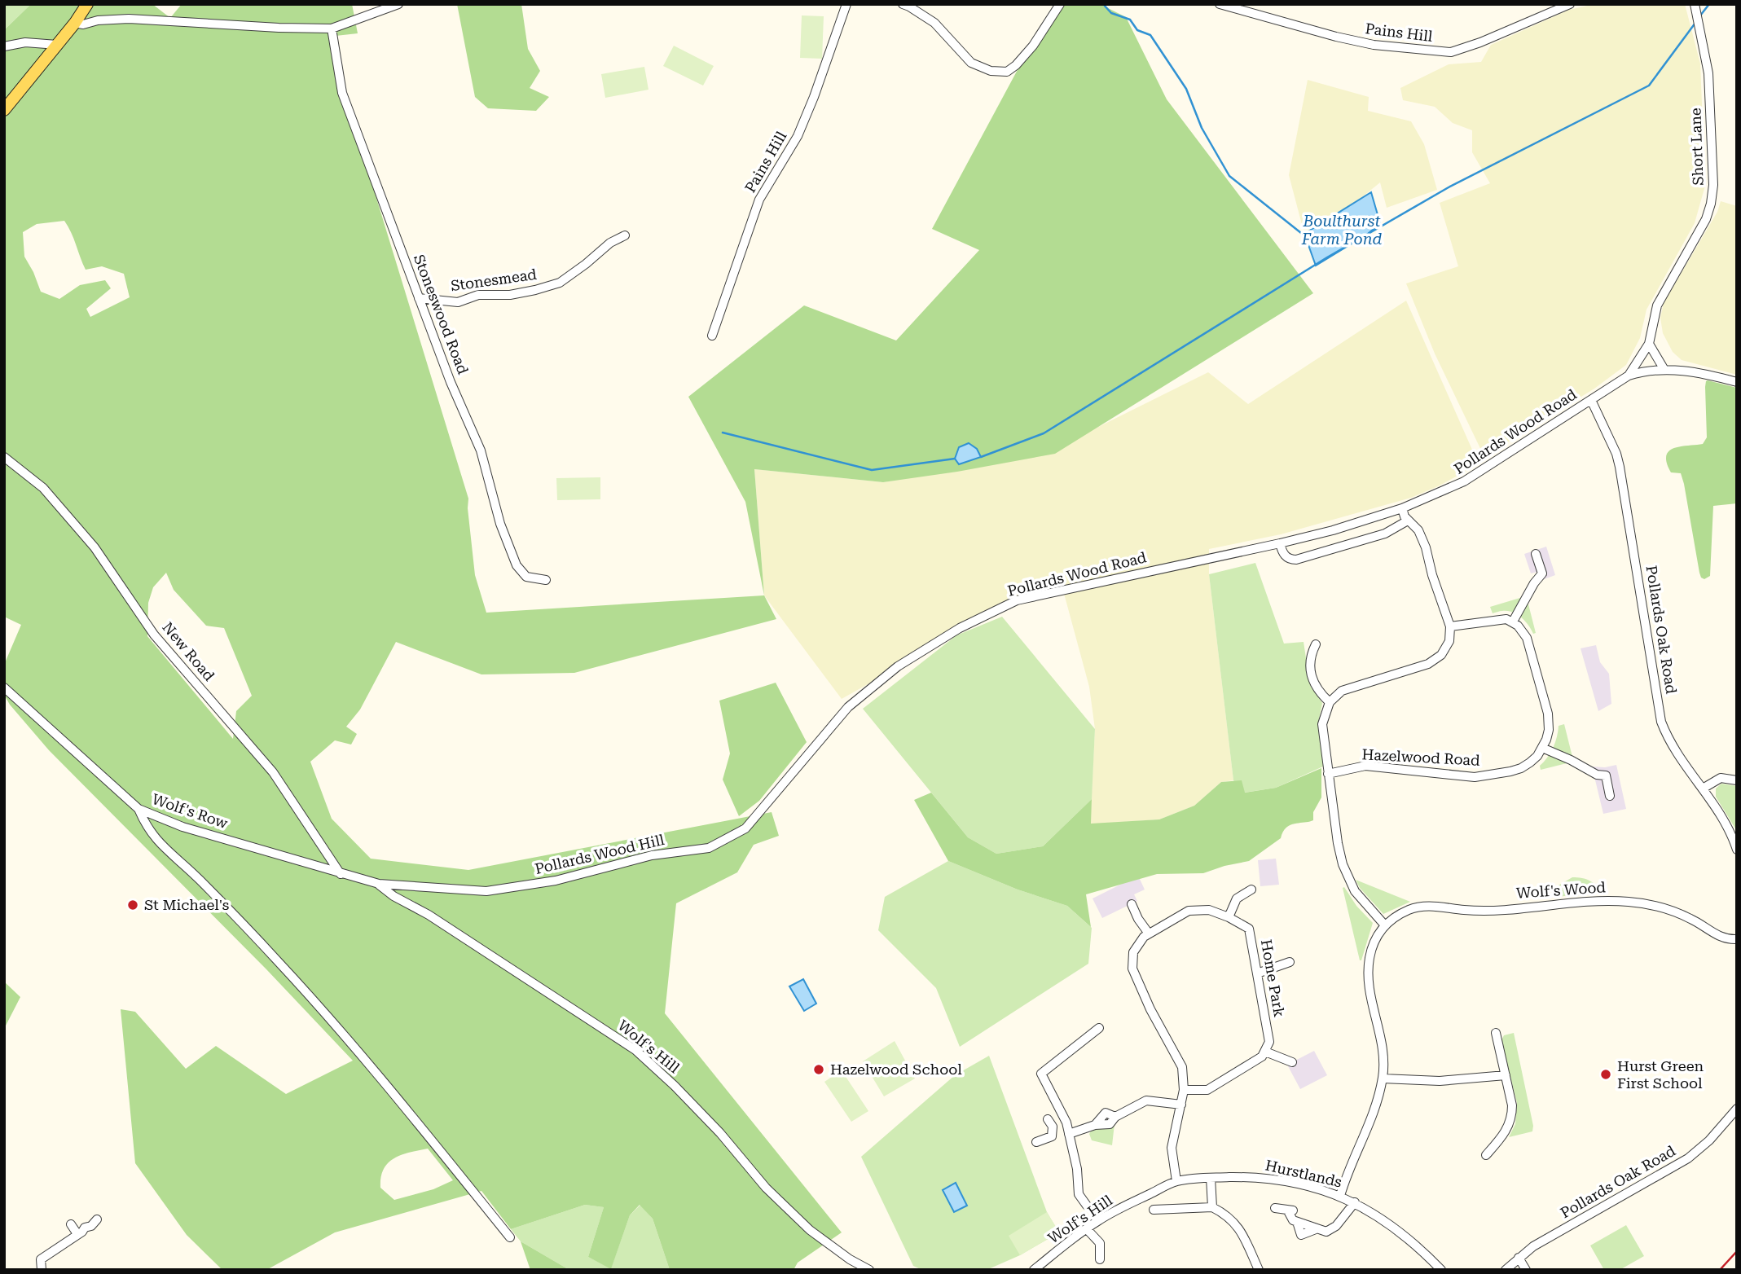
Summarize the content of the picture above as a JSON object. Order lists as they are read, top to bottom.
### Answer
{
  "streets": {
    "street": [
      "Pains Hill",
      "Short Lane",
      "Stonesmead",
      "Stoneswood Road",
      "Pollards Wood Road",
      "Pollards Oak Road",
      "New Road",
      "Hazelwood Road",
      "Wolf's Row",
      "Pollards Wood Hill",
      "Wolf's Wood",
      "Home Park",
      "Wolf's Hill",
      "Hurstlands"
    ]
  },
  "crossings": [
    ["Short Lane", "Pollards Wood Road"],
    ["Stonesmead", "Stoneswood Road"],
    ["Pollards Wood Road", "Pollards Oak Road"],
    ["Pollards Wood Road", "Pollards Wood Hill"],
    ["New Road", "Wolf's Row"],
    ["New Road", "Pollards Wood Hill"],
    ["Wolf's Row", "Pollards Wood Hill"],
    ["Pollards Wood Hill", "Wolf's Hill"],
    ["Wolf's Wood", "Hurstlands"],
    ["Home Park", "Wolf's Hill"],
    ["Home Park", "Hurstlands"],
    ["Wolf's Hill", "Hurstlands"]
  ],
  "water": ["Boulthurst Farm Pond"],
  "places": ["St Michael's", "Hazelwood School", "Hurst Green First School"]
}
